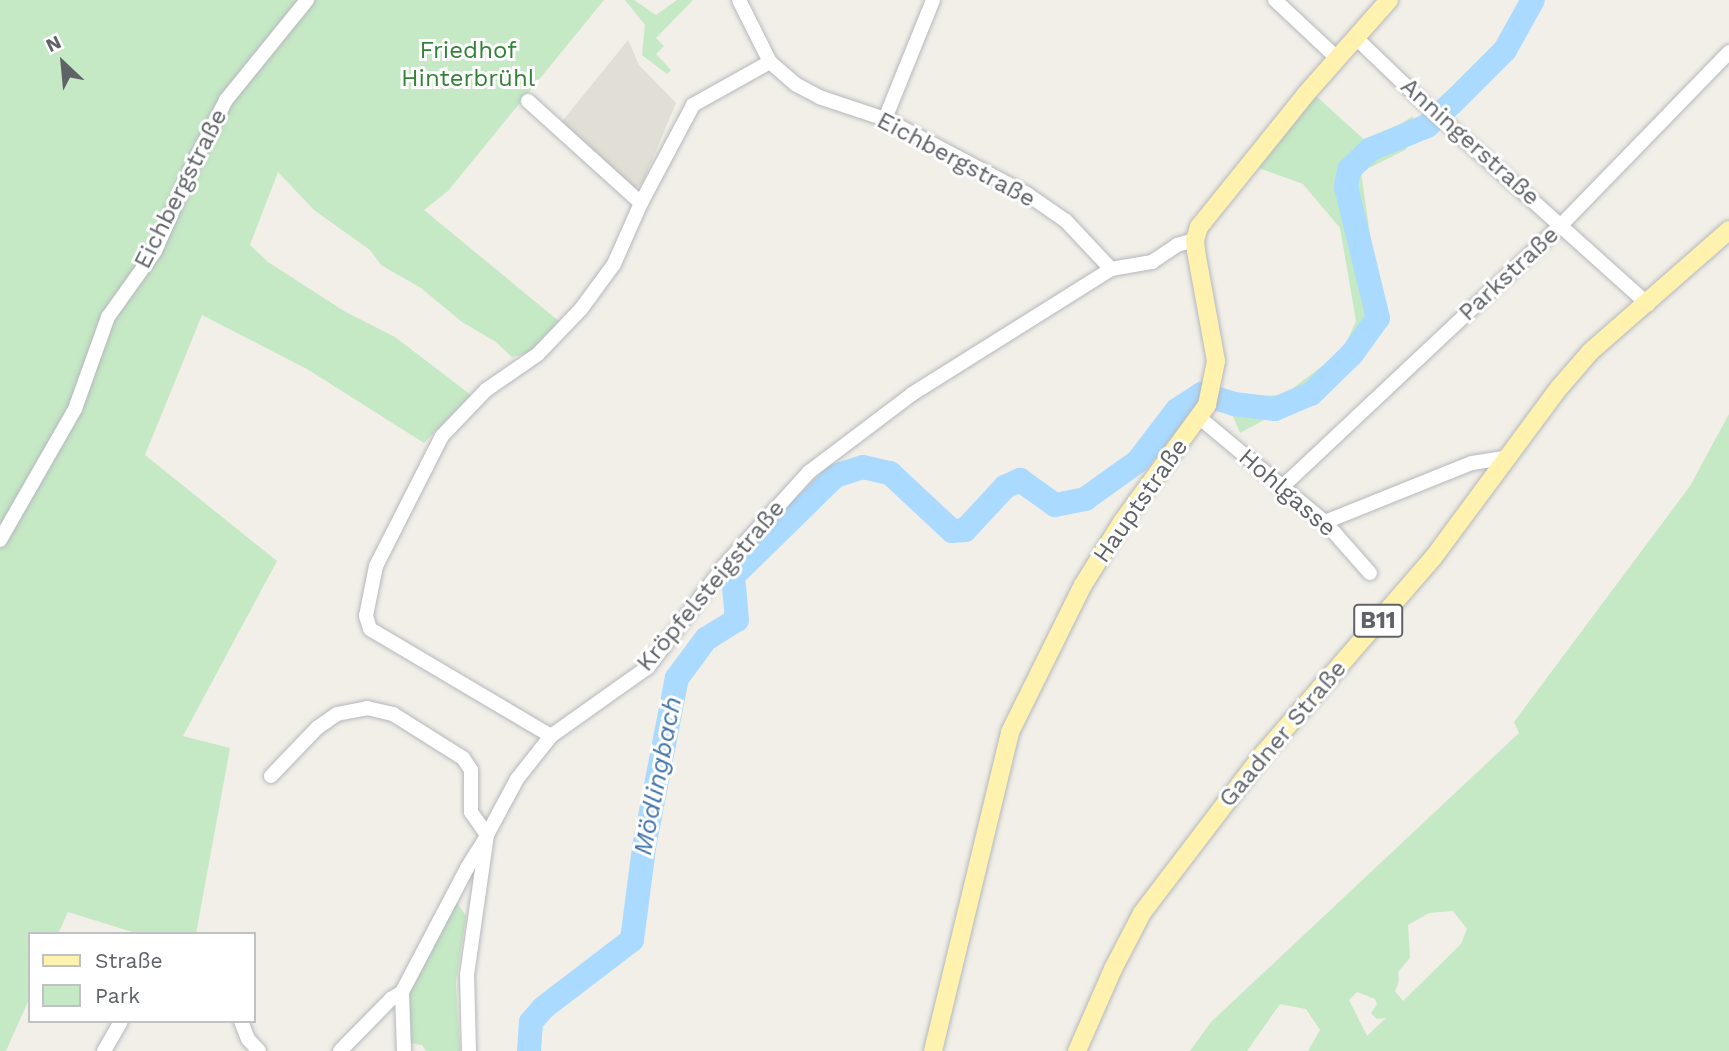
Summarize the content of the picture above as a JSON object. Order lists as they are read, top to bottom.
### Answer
{
  "streets": {
    "main road": ["Hauptstraße", "B11", "Gaadner Straße"],
    "street": [
      "Anningerstraße",
      "Eichbergstraße",
      "Parkstraße",
      "Hohlgasse",
      "Kröpfelsteigstraße"
    ]
  },
  "crossings": [
    ["Anningerstraße", "Parkstraße"],
    ["Anningerstraße", "Gaadner Straße"],
    ["Eichbergstraße", "Kröpfelsteigstraße"],
    ["Parkstraße", "Hohlgasse"],
    ["Hohlgasse", "Hauptstraße"]
  ],
  "water": ["Mödlingbach"],
  "parks": ["Friedhof Hinterbrühl"],
  "legend": ["Straße", "Park"],
  "north": "top left"
}
